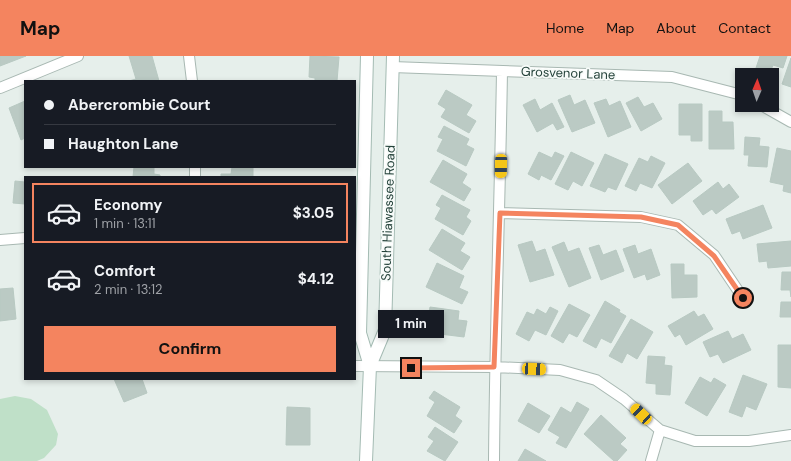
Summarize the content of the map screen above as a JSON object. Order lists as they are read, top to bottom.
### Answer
{
  "streets": {
    "street": ["Grosvenor Lane", "South Hiawassee Road"]
  },
  "crossings": [
    ["Grosvenor Lane", "South Hiawassee Road"]
  ],
  "north": "top",
  "page": {
    "header": "Map",
    "nav": [
      "Home",
      "Map",
      "About",
      "Contact"
    ],
    "banner": ["Abercrombie Court", "Haughton Lane"],
    "list": [
      {
        "name": "Economy",
        "note": "1 min · 13:11",
        "value": "$3.05"
      },
      {
        "name": "Comfort",
        "note": "2 min · 13:12",
        "value": "$4.12"
      }
    ],
    "bubble": "1 min",
    "buttons": "Confirm"
  }
}
